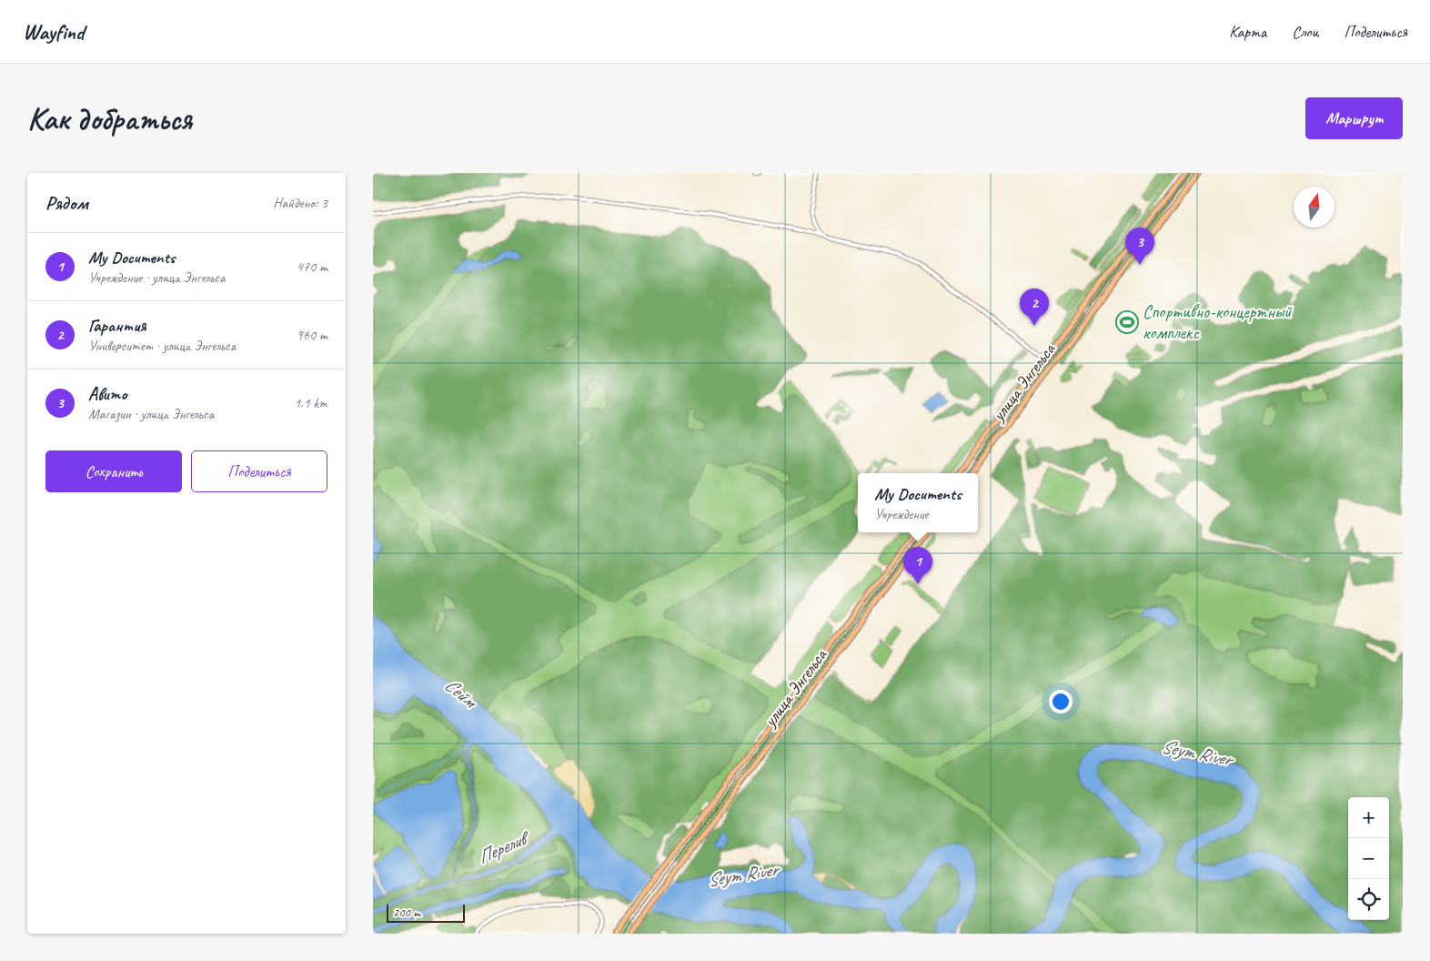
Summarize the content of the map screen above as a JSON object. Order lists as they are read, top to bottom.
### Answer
{
  "streets": {
    "main road": ["улица Энгельса"]
  },
  "water": ["Сейм", "Seym River", "Перелив"],
  "places": {
    "sports": ["Спортивно-концертный комплекс"]
  },
  "scale_bar": "200 m",
  "north": "top",
  "page": {
    "header": "Wayfind",
    "nav": ["Карта", "Слои", "Поделиться"],
    "buttons": [
      "Маршрут",
      ["Сохранить", "Поделиться"]
    ],
    "title": "Как добраться",
    "heading": ["Рядом", "Найдено: 3"],
    "pins": ["3", "2", "1"],
    "list": [
      {
        "mark": "1",
        "name": "My Documents",
        "note": "Учреждение · улица Энгельса",
        "value": "470 m"
      },
      {
        "mark": "2",
        "name": "Гарантия",
        "note": "Университет · улица Энгельса",
        "value": "960 m"
      },
      {
        "mark": "3",
        "name": "Авито",
        "note": "Магазин · улица Энгельса",
        "value": "1.1 km"
      }
    ],
    "popup": ["My Documents", "Учреждение"],
    "map_buttons": ["+", "−"],
    "scale": "200 m"
  }
}
